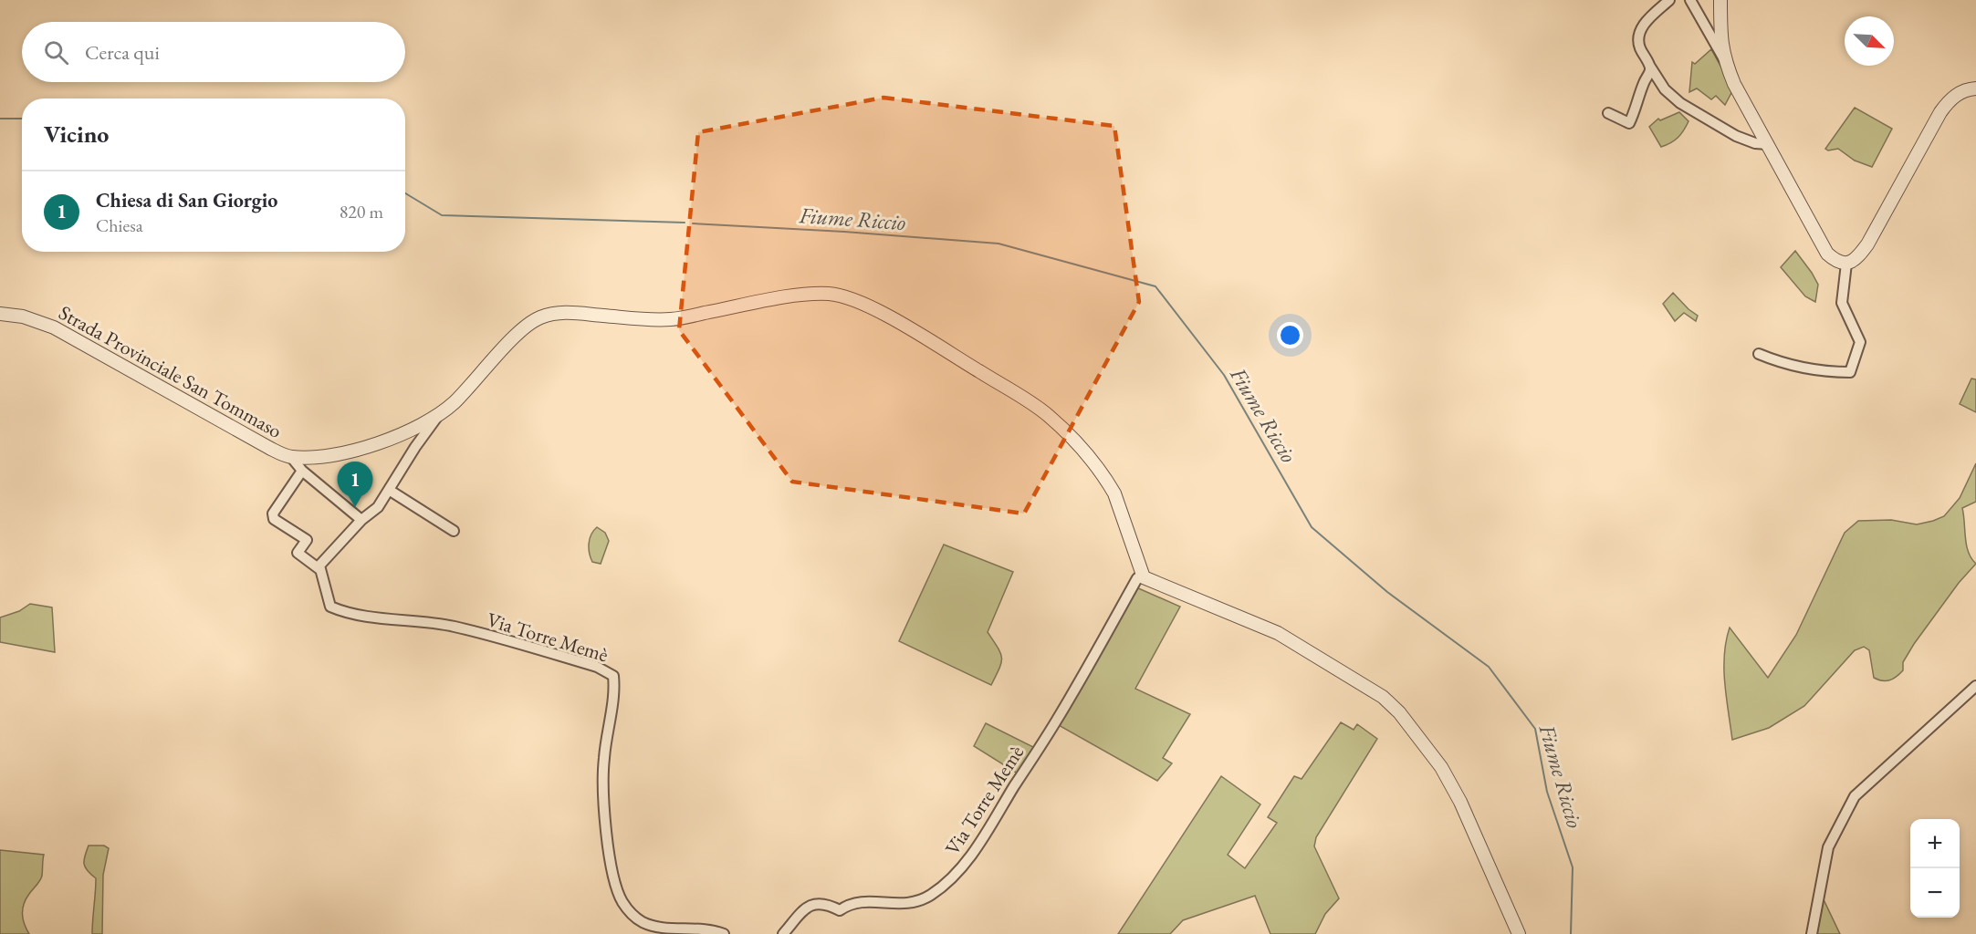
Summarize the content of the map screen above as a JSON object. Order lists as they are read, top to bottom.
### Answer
{
  "streets": {
    "street": ["Strada Provinciale San Tommaso", "Via Torre Memè"]
  },
  "crossings": [
    ["Strada Provinciale San Tommaso", "Via Torre Memè"]
  ],
  "water": ["Fiume Riccio"],
  "north": "bottom right",
  "page": {
    "search": "Cerca qui",
    "heading": "Vicino",
    "list": [
      {
        "mark": "1",
        "name": "Chiesa di San Giorgio",
        "note": "Chiesa",
        "value": "820 m"
      }
    ],
    "pins": "1",
    "map_buttons": ["+", "−"]
  }
}
